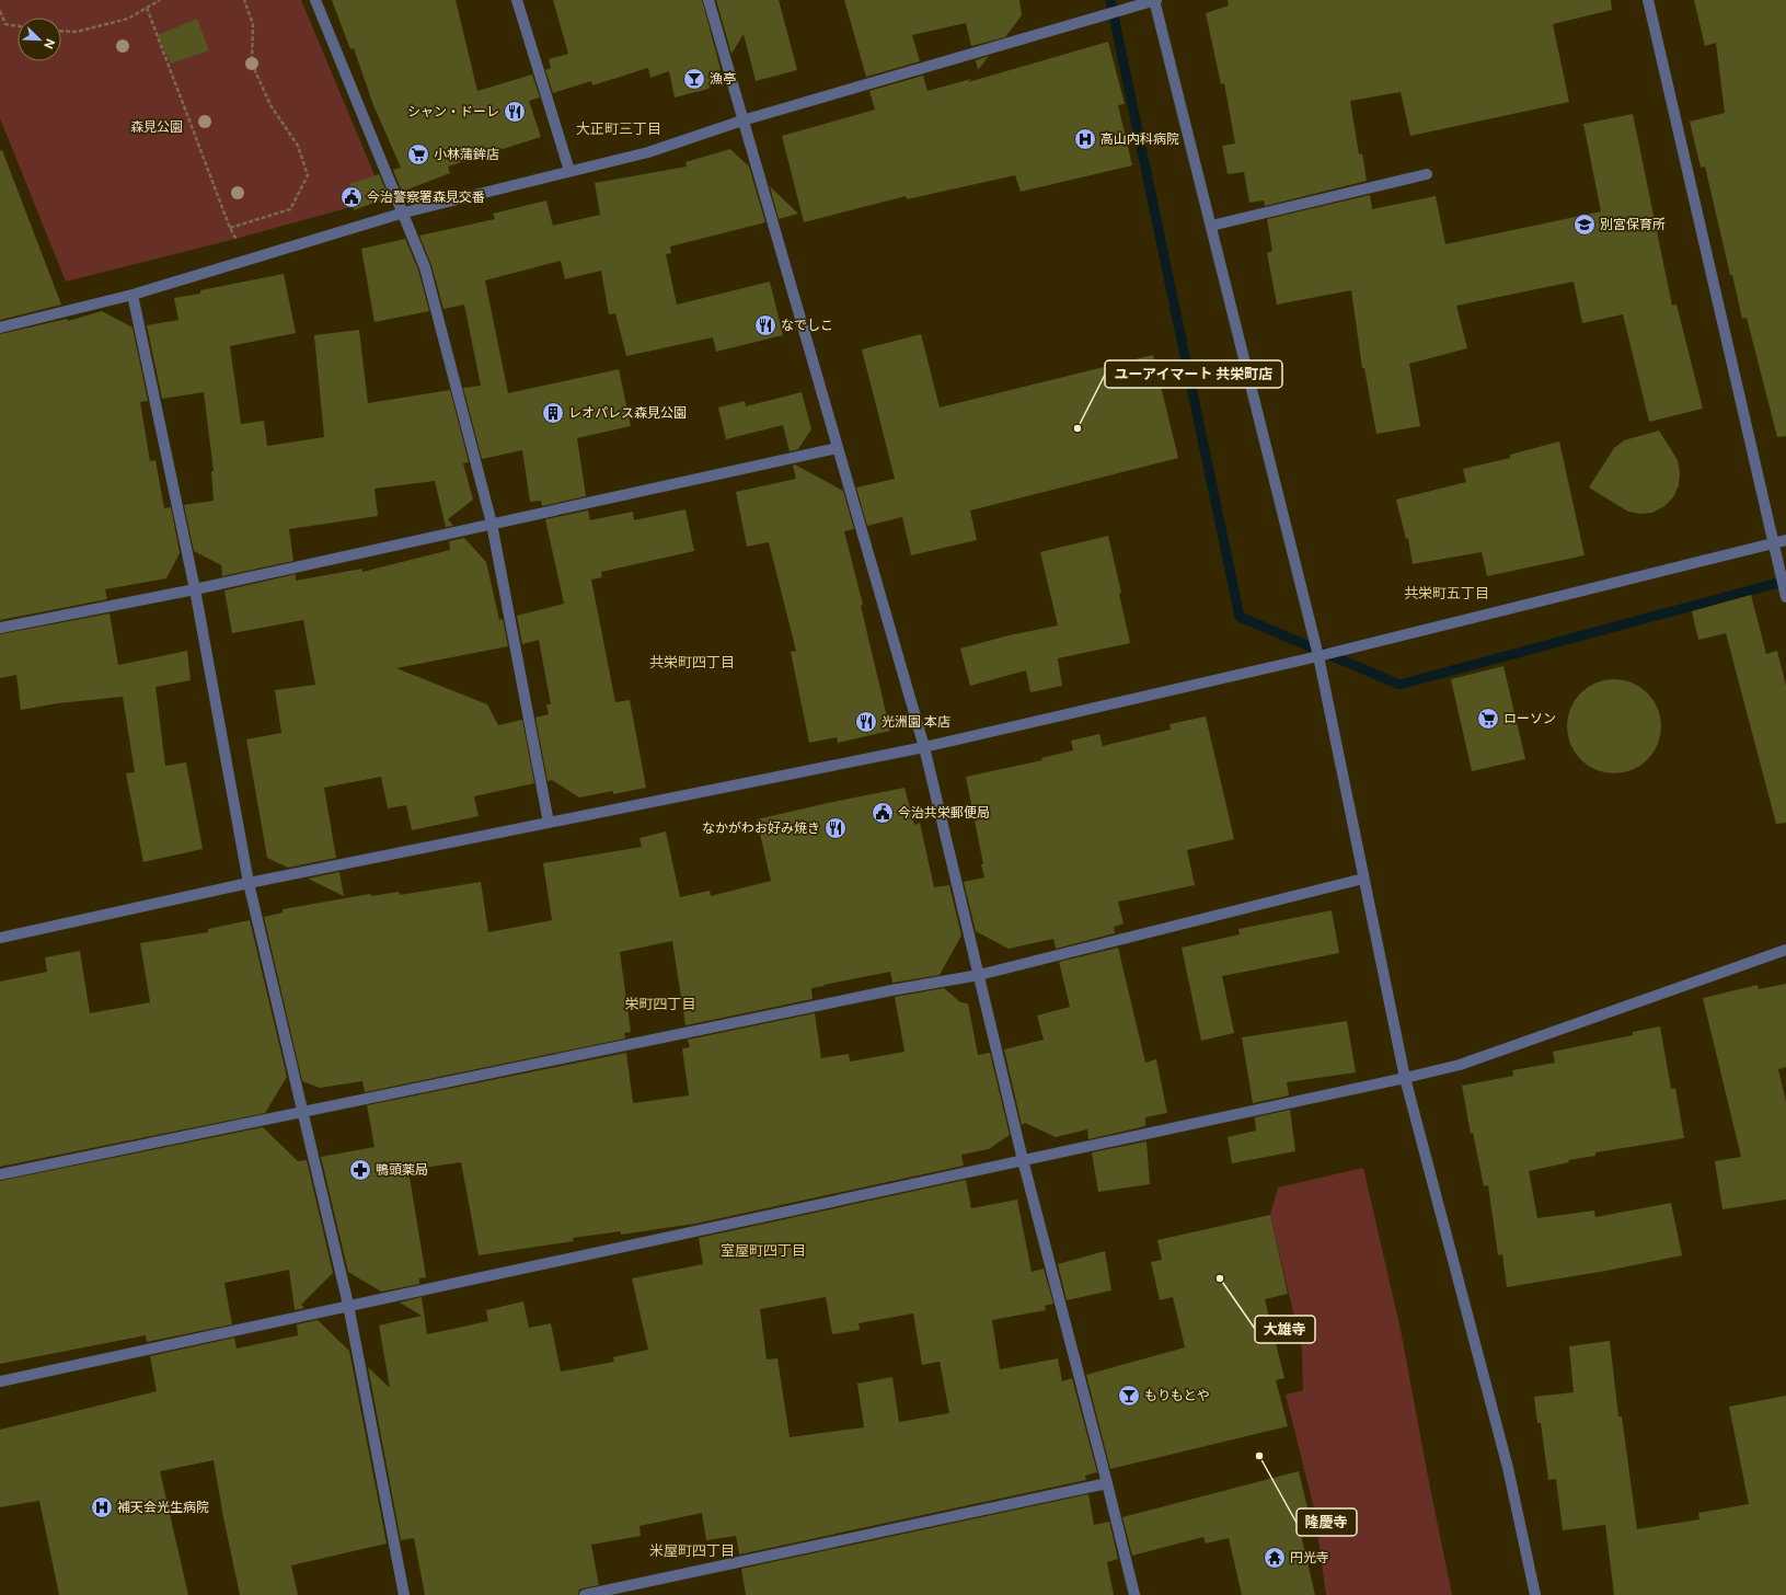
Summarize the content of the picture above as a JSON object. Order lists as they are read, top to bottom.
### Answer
{
  "districts": [
    "大正町三丁目",
    "共栄町五丁目",
    "共栄町四丁目",
    "栄町四丁目",
    "室屋町四丁目",
    "米屋町四丁目"
  ],
  "parks": ["森見公園"],
  "places": {
    "bar": ["漁亭", "もりもとや"],
    "restaurant": [
      "シャン・ドーレ",
      "なでしこ",
      "光洲園 本店",
      "なかがわお好み焼き"
    ],
    "hospital": ["高山内科病院", "補天会光生病院"],
    "supermarket": ["小林蒲鉾店", "ローソン"],
    "public building": ["今治警察署森見交番", "今治共栄郵便局"],
    "school or university": ["別宮保育所"],
    "building": ["レオパレス森見公園"],
    "other": ["ユーアイマート 共栄町店", "大雄寺", "隆慶寺"],
    "pharmacy": ["鴨頭薬局"],
    "temple": ["円光寺"]
  },
  "north": "bottom right"
}
